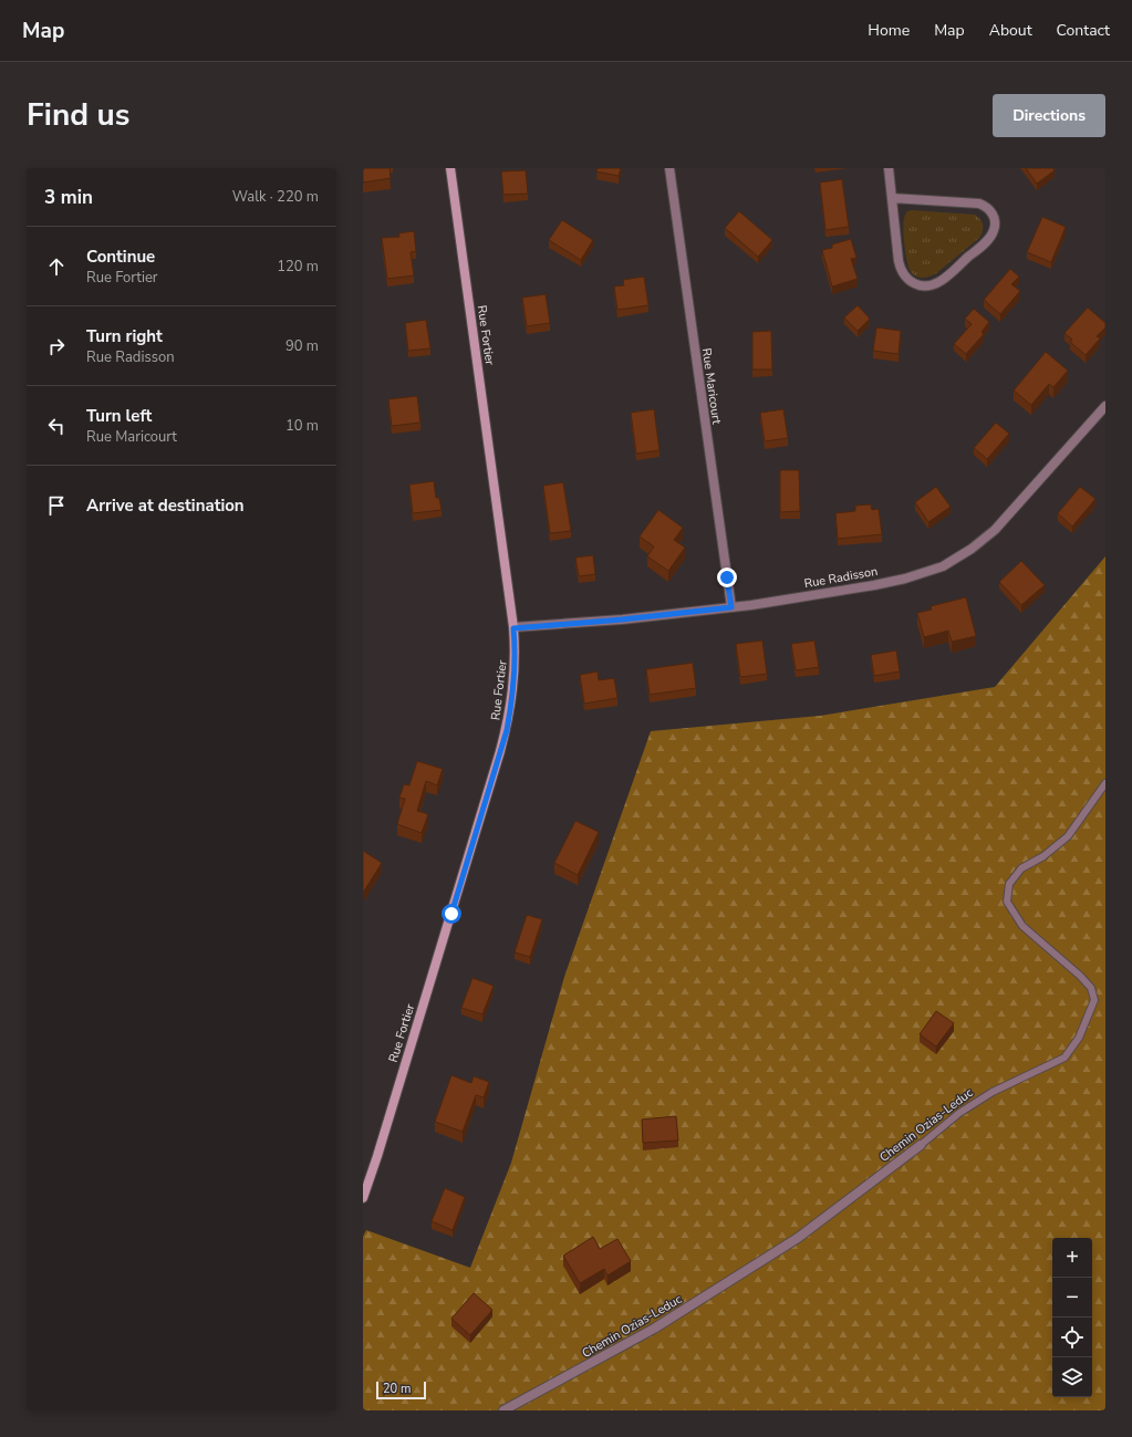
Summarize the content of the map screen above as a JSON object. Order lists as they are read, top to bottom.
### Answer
{
  "streets": {
    "street": [
      "Rue Fortier",
      "Rue Maricourt",
      "Rue Radisson",
      "Chemin Ozias-Leduc"
    ]
  },
  "crossings": [
    ["Rue Fortier", "Rue Radisson"],
    ["Rue Maricourt", "Rue Radisson"]
  ],
  "scale_bar": "20 m",
  "page": {
    "header": "Map",
    "nav": [
      "Home",
      "Map",
      "About",
      "Contact"
    ],
    "title": "Find us",
    "buttons": "Directions",
    "heading": ["3 min", "Walk · 220 m"],
    "list": [
      ["Continue", "Rue Fortier", "120 m"],
      ["Turn right", "Rue Radisson", "90 m"],
      ["Turn left", "Rue Maricourt", "10 m"],
      "Arrive at destination"
    ],
    "map_buttons": ["+", "−"],
    "scale": "20 m"
  }
}
